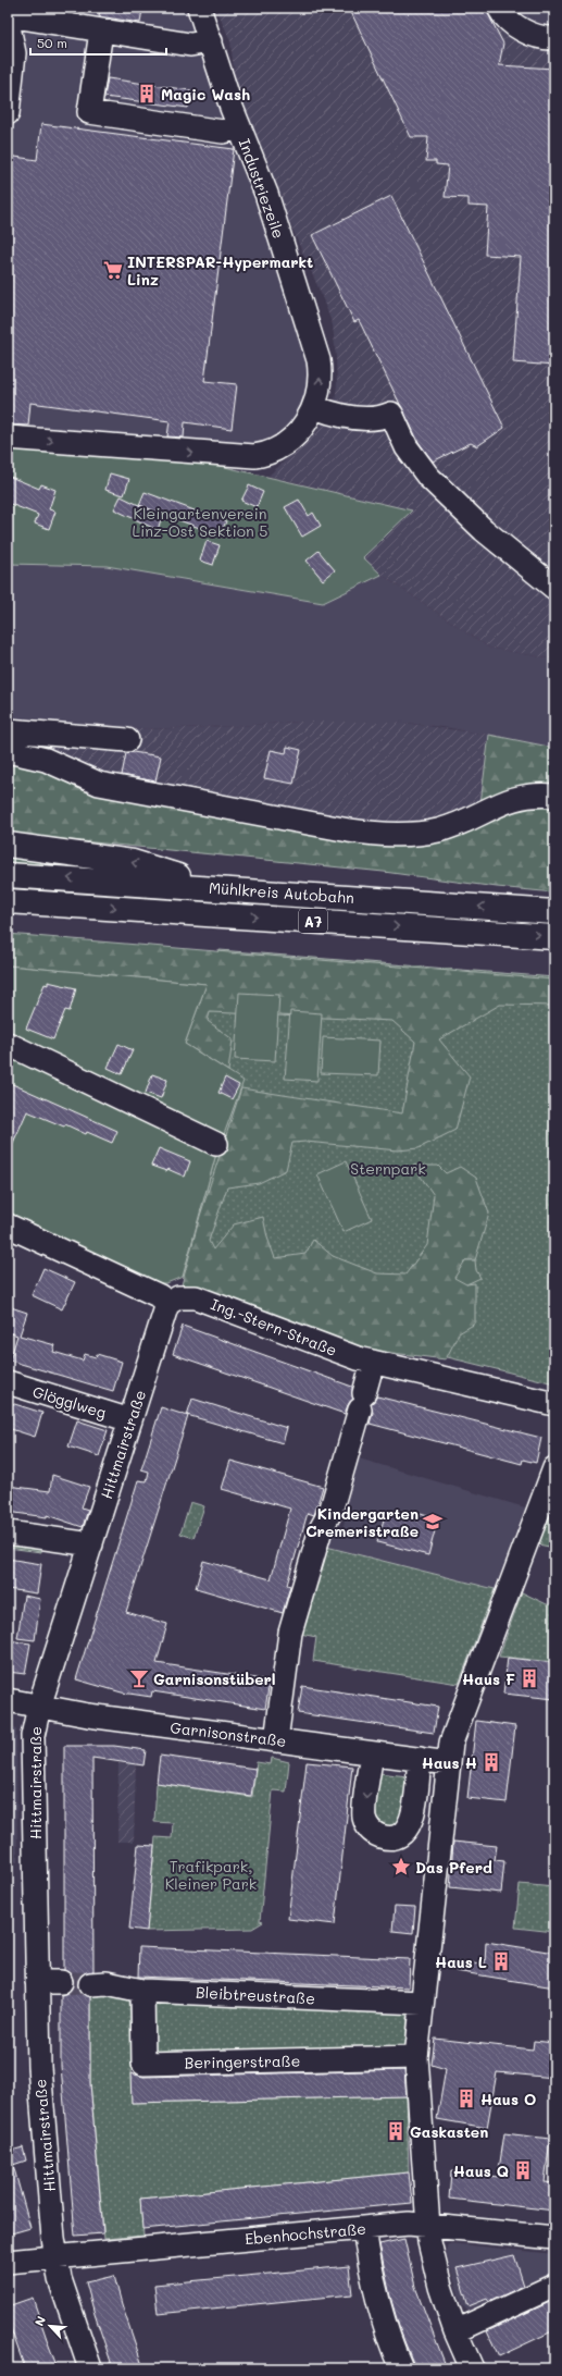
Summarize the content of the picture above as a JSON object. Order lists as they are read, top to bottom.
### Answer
{
  "streets": {
    "highway": ["Mühlkreis Autobahn", "A7"],
    "street": [
      "Industriezeile",
      "Ing.-Stern-Straße",
      "Glögglweg",
      "Hittmairstraße",
      "Garnisonstraße",
      "Bleibtreustraße",
      "Beringerstraße",
      "Ebenhochstraße"
    ]
  },
  "crossings": [
    ["Ing.-Stern-Straße", "Hittmairstraße"],
    ["Glögglweg", "Hittmairstraße"],
    ["Hittmairstraße", "Garnisonstraße"],
    ["Hittmairstraße", "Ebenhochstraße"],
    ["Bleibtreustraße", "Beringerstraße"]
  ],
  "parks": ["Kleingartenverein Linz-Ost Sektion 5", "Sternpark", "Trafikpark, Kleiner Park"],
  "places": {
    "building": [
      "Magic Wash",
      "Haus F",
      "Haus H",
      "Haus L",
      "Haus O",
      "Gaskasten",
      "Haus Q"
    ],
    "supermarket": ["INTERSPAR-Hypermarkt Linz"],
    "school or university": ["Kindergarten Cremeristraße"],
    "bar": ["Garnisonstüberl"],
    "place": ["Das Pferd"]
  },
  "scale_bar": "50 m",
  "north": "top left"
}
